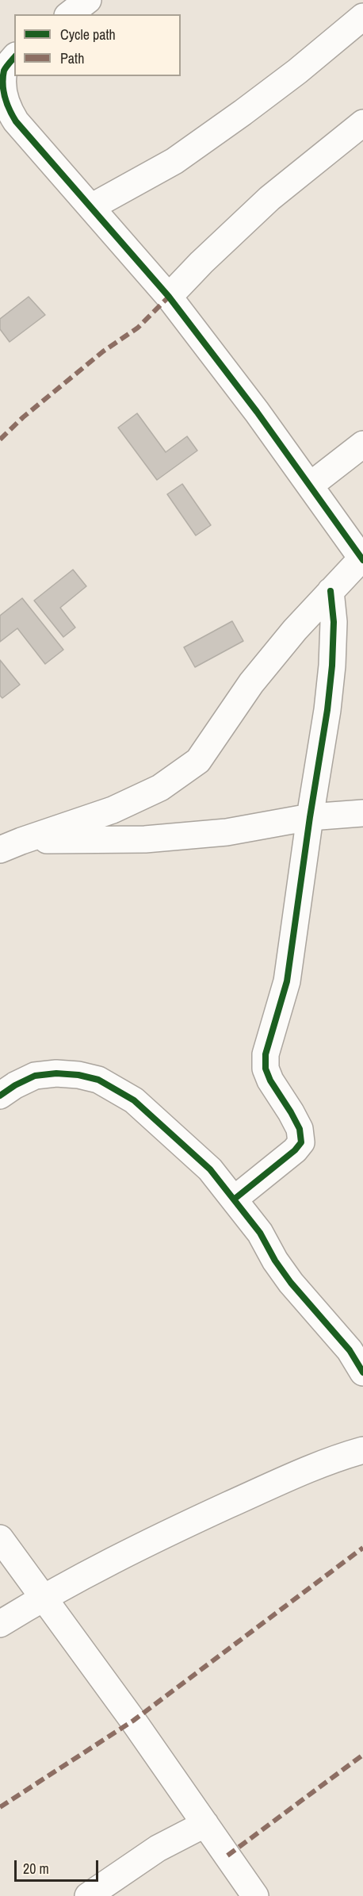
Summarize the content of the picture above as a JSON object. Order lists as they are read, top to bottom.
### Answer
{
  "legend": ["Cycle path", "Path"],
  "scale_bar": "20 m"
}
